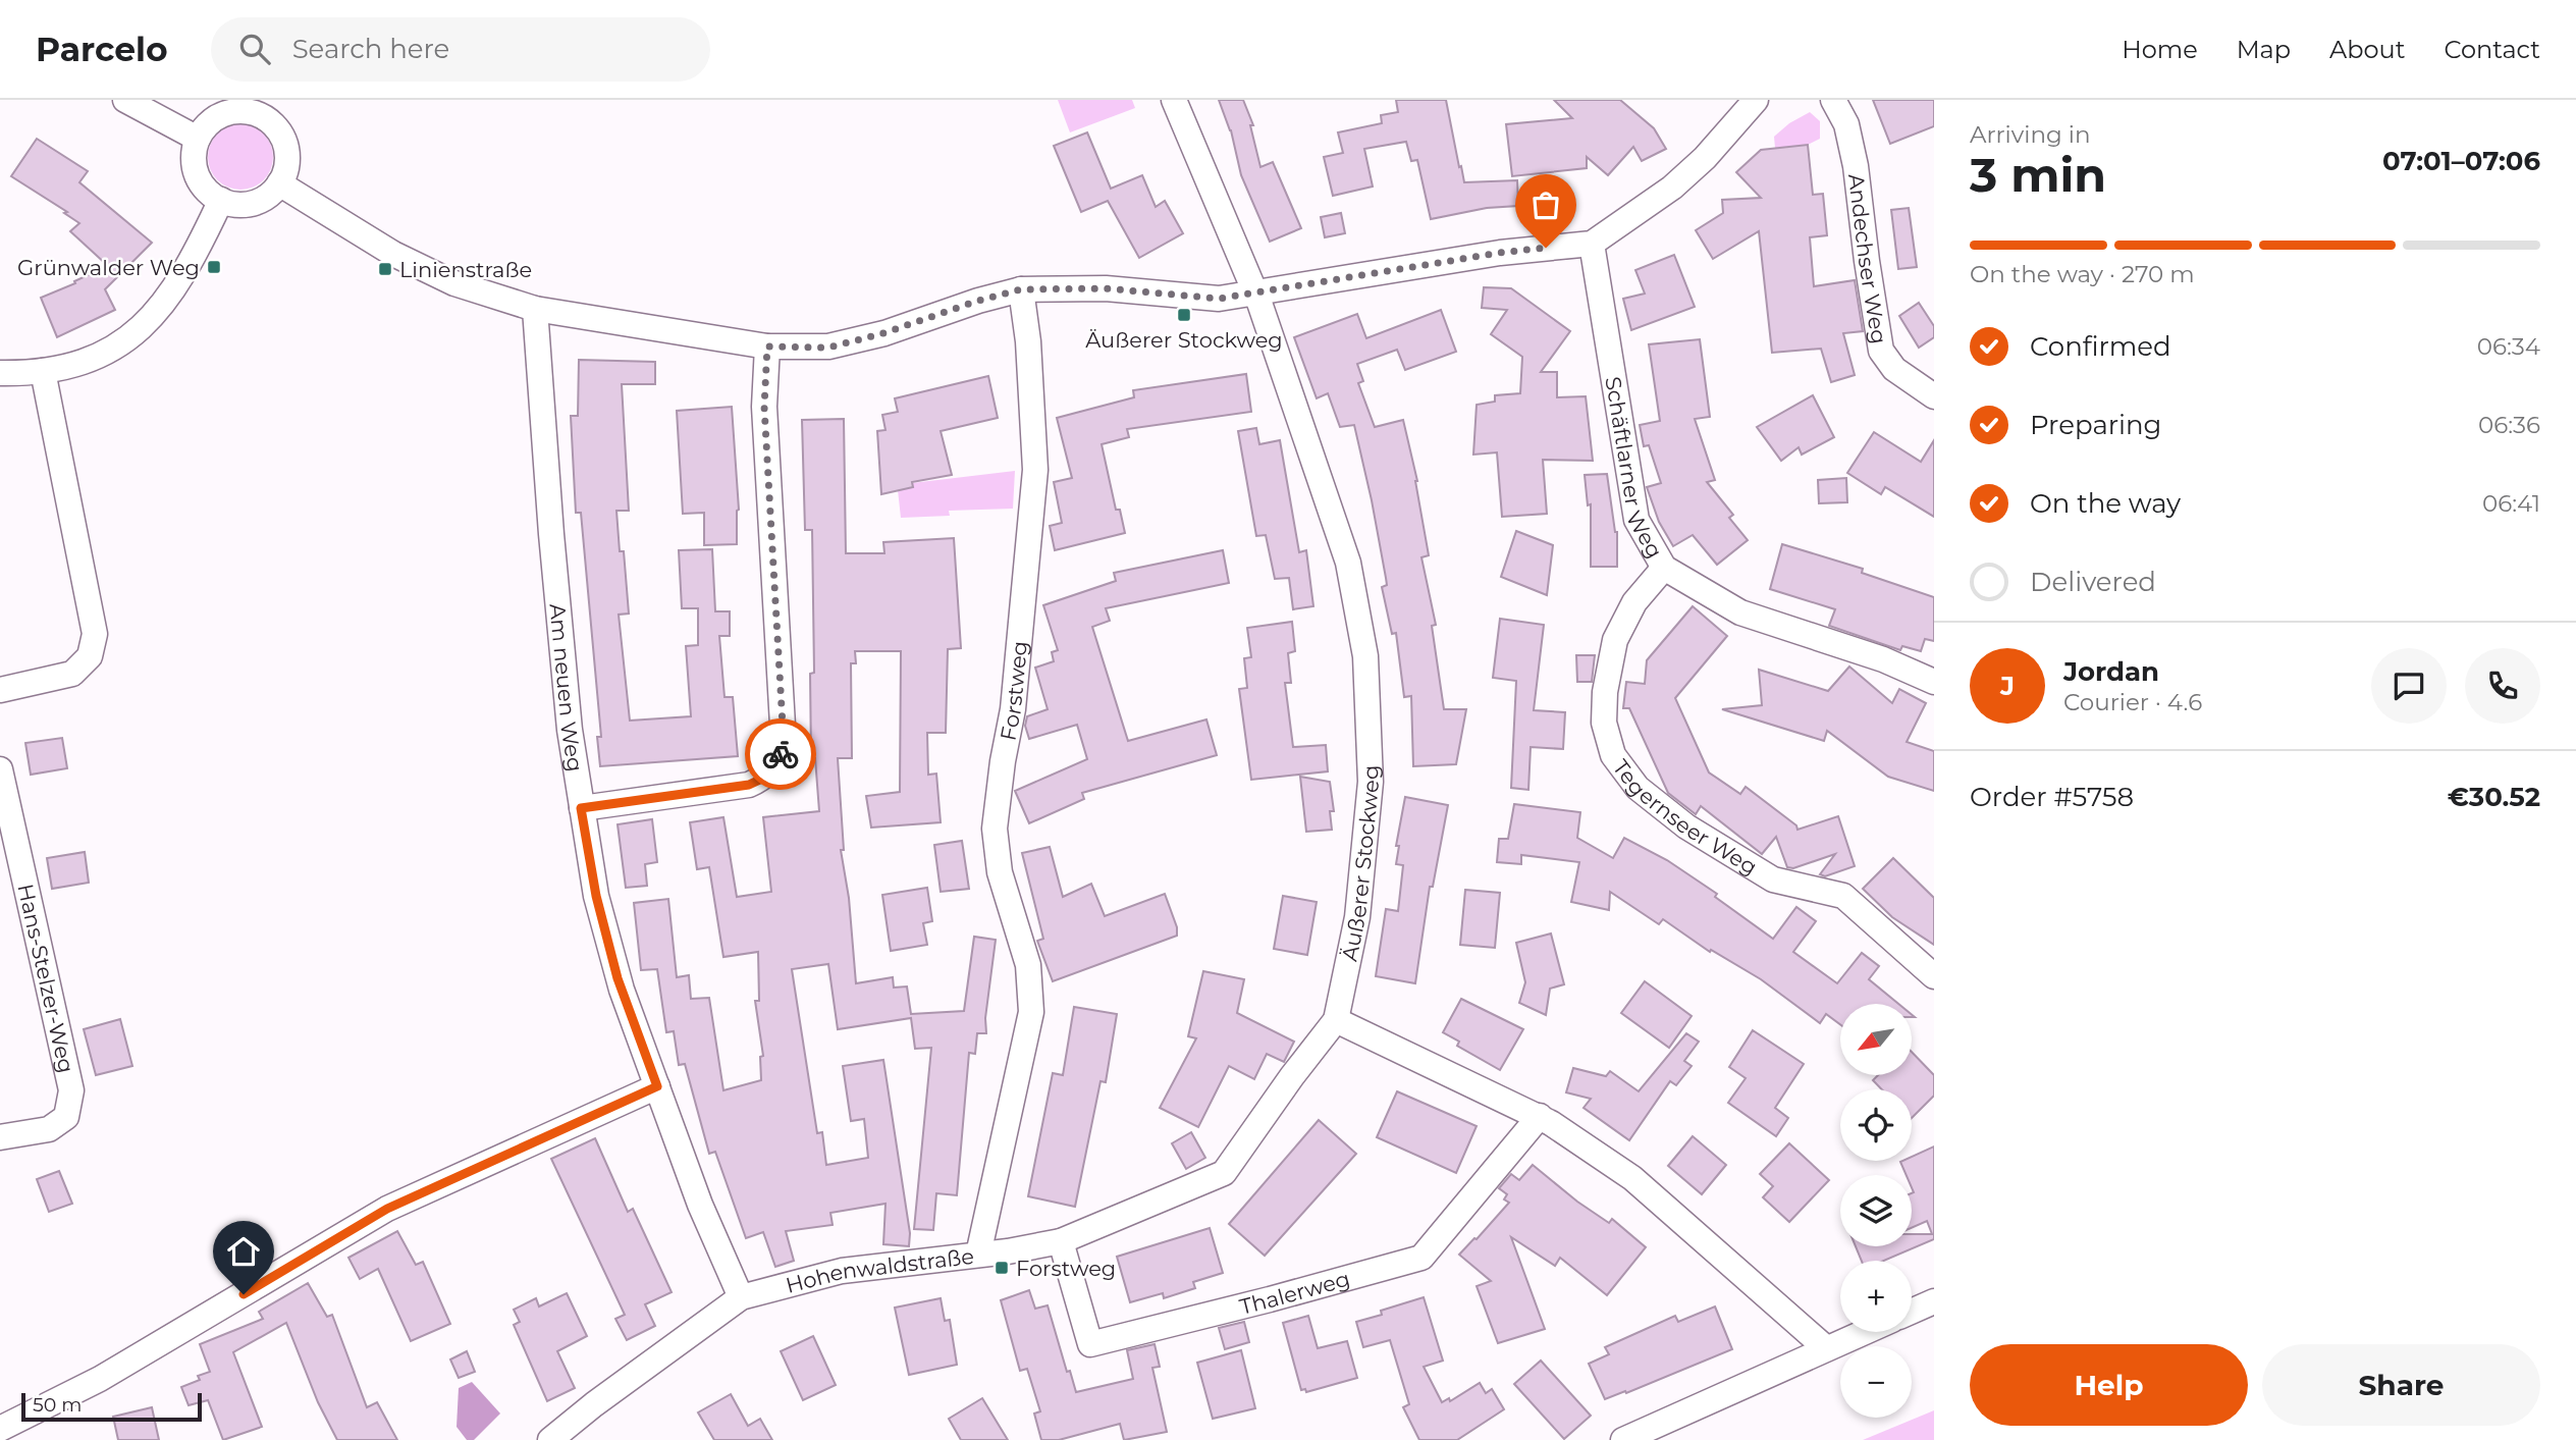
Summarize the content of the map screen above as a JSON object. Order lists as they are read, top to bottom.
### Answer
{
  "streets": {
    "street": [
      "Andechser Weg",
      "Schäftlarner Weg",
      "Am neuen Weg",
      "Forstweg",
      "Tegernseer Weg",
      "Äußerer Stockweg",
      "Hans-Stelzer-Weg",
      "Hohenwaldstraße",
      "Thalerweg"
    ]
  },
  "crossings": [
    ["Schäftlarner Weg", "Tegernseer Weg"],
    ["Am neuen Weg", "Hohenwaldstraße"],
    ["Forstweg", "Hohenwaldstraße"],
    ["Äußerer Stockweg", "Hohenwaldstraße"],
    ["Hohenwaldstraße", "Thalerweg"]
  ],
  "places": {
    "transit": [
      "Grünwalder Weg",
      "Linienstraße",
      "Äußerer Stockweg",
      "Forstweg"
    ]
  },
  "scale_bar": "50 m",
  "north": "bottom left",
  "page": {
    "header": "Parcelo",
    "search": "Search here",
    "nav": [
      "Home",
      "Map",
      "About",
      "Contact"
    ],
    "heading": ["3 min", "Arriving in", "07:01–07:06"],
    "panel": [
      "Jordan",
      "Courier · 4.6",
      "Order #5758",
      "€30.52"
    ],
    "bar": "On the way · 270 m",
    "list": [
      ["Confirmed", "06:34"],
      ["Preparing", "06:36"],
      ["On the way", "06:41"],
      "Delivered"
    ],
    "round": "J",
    "map_buttons": ["+", "−"],
    "buttons": ["Help", "Share"],
    "scale": "50 m"
  }
}
